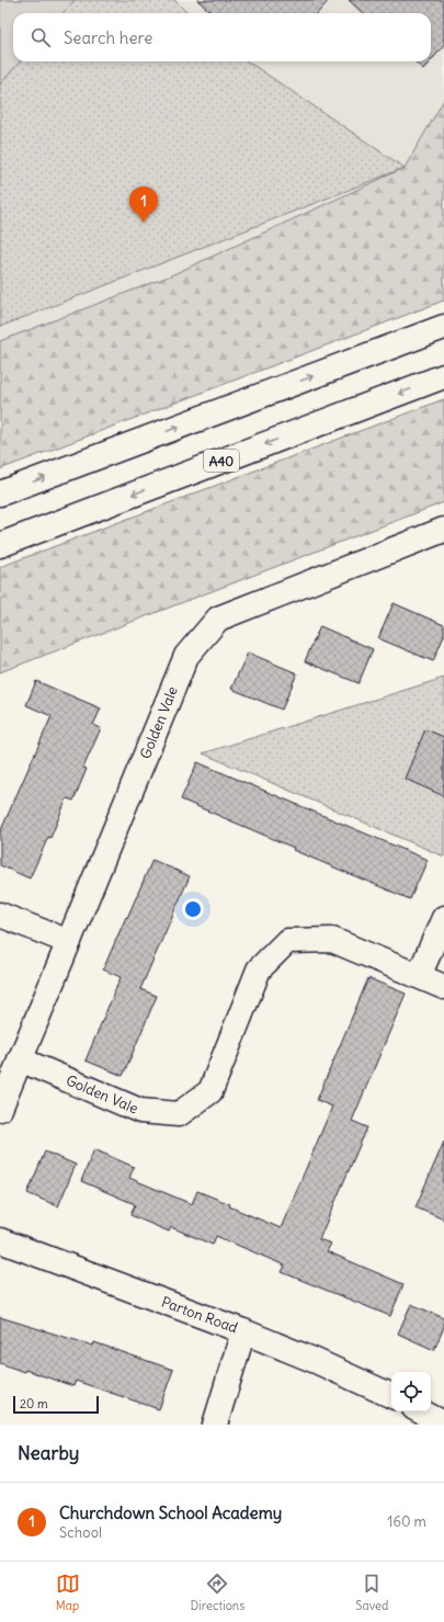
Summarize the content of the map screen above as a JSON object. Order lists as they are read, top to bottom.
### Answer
{
  "streets": {
    "main road": ["A40", "Golden Vale", "Parton Road"]
  },
  "scale_bar": "20 m",
  "page": {
    "search": "Search here",
    "pins": "1",
    "scale": "20 m",
    "heading": "Nearby",
    "list": [
      {
        "mark": "1",
        "name": "Churchdown School Academy",
        "note": "School",
        "value": "160 m"
      }
    ],
    "nav": ["Map", "Directions", "Saved"]
  }
}
